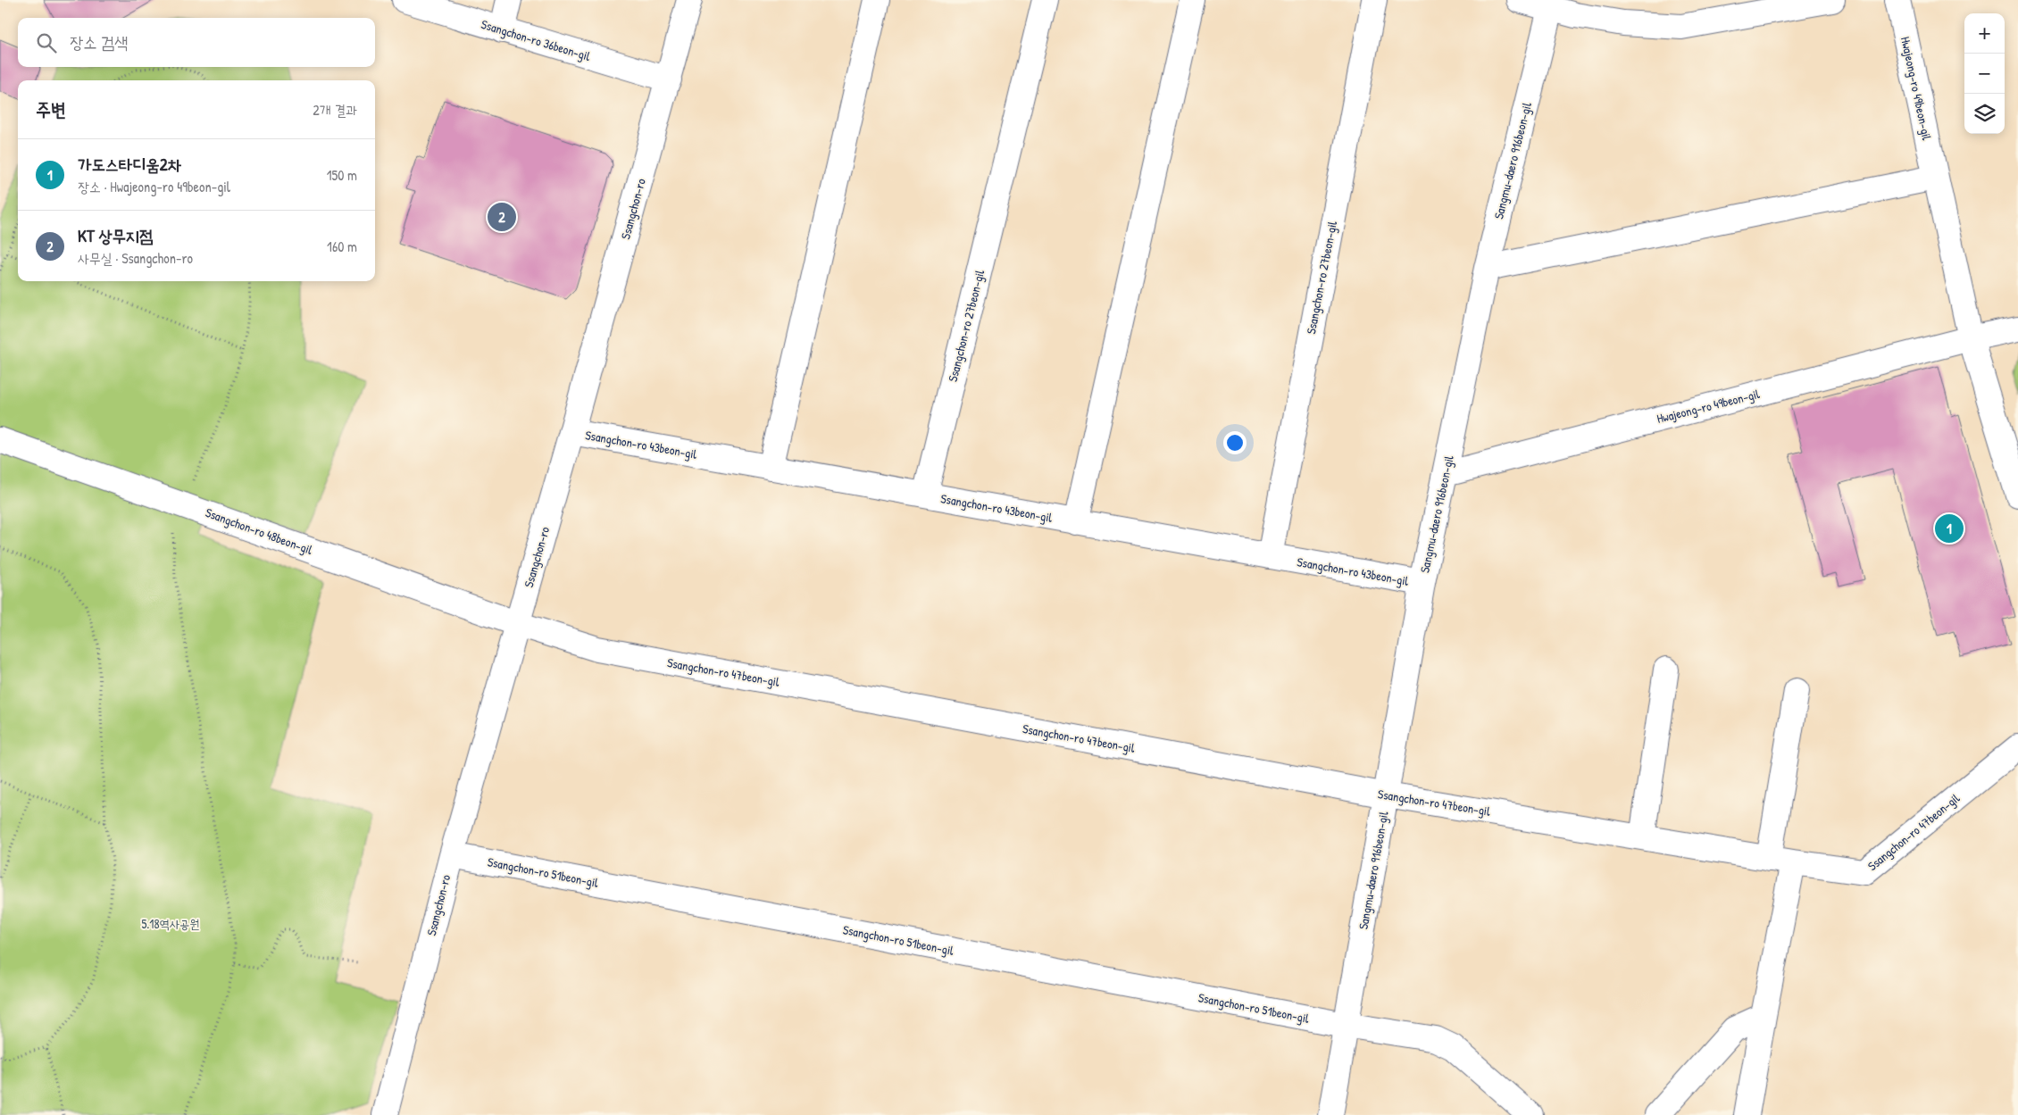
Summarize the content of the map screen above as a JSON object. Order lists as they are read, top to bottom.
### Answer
{
  "streets": {
    "street": [
      "Ssangchon-ro 36beon-gil",
      "Hwajeong-ro 49beon-gil",
      "Sangmu-daero 916beon-gil",
      "Ssangchon-ro",
      "Ssangchon-ro 27beon-gil",
      "Ssangchon-ro 43beon-gil",
      "Ssangchon-ro 48beon-gil",
      "Ssangchon-ro 47beon-gil",
      "Ssangchon-ro 51beon-gil"
    ]
  },
  "crossings": [
    ["Ssangchon-ro 36beon-gil", "Ssangchon-ro"],
    ["Hwajeong-ro 49beon-gil", "Sangmu-daero 916beon-gil"],
    ["Sangmu-daero 916beon-gil", "Ssangchon-ro 43beon-gil"],
    ["Sangmu-daero 916beon-gil", "Ssangchon-ro 47beon-gil"],
    ["Sangmu-daero 916beon-gil", "Ssangchon-ro 51beon-gil"],
    ["Ssangchon-ro", "Ssangchon-ro 43beon-gil"],
    ["Ssangchon-ro", "Ssangchon-ro 48beon-gil"],
    ["Ssangchon-ro", "Ssangchon-ro 47beon-gil"],
    ["Ssangchon-ro", "Ssangchon-ro 51beon-gil"],
    ["Ssangchon-ro 27beon-gil", "Ssangchon-ro 43beon-gil"],
    ["Ssangchon-ro 48beon-gil", "Ssangchon-ro 47beon-gil"]
  ],
  "parks": ["5.18역사공원"],
  "page": {
    "map_buttons": ["+", "−"],
    "search": "장소 검색",
    "heading": ["주변", "2개 결과"],
    "list": [
      {
        "mark": "1",
        "name": "가도스타디움2차",
        "note": "장소 · Hwajeong-ro 49beon-gil",
        "value": "150 m"
      },
      {
        "mark": "2",
        "name": "KT 상무지점",
        "note": "사무실 · Ssangchon-ro",
        "value": "160 m"
      }
    ],
    "pins": ["2", "1"]
  }
}
